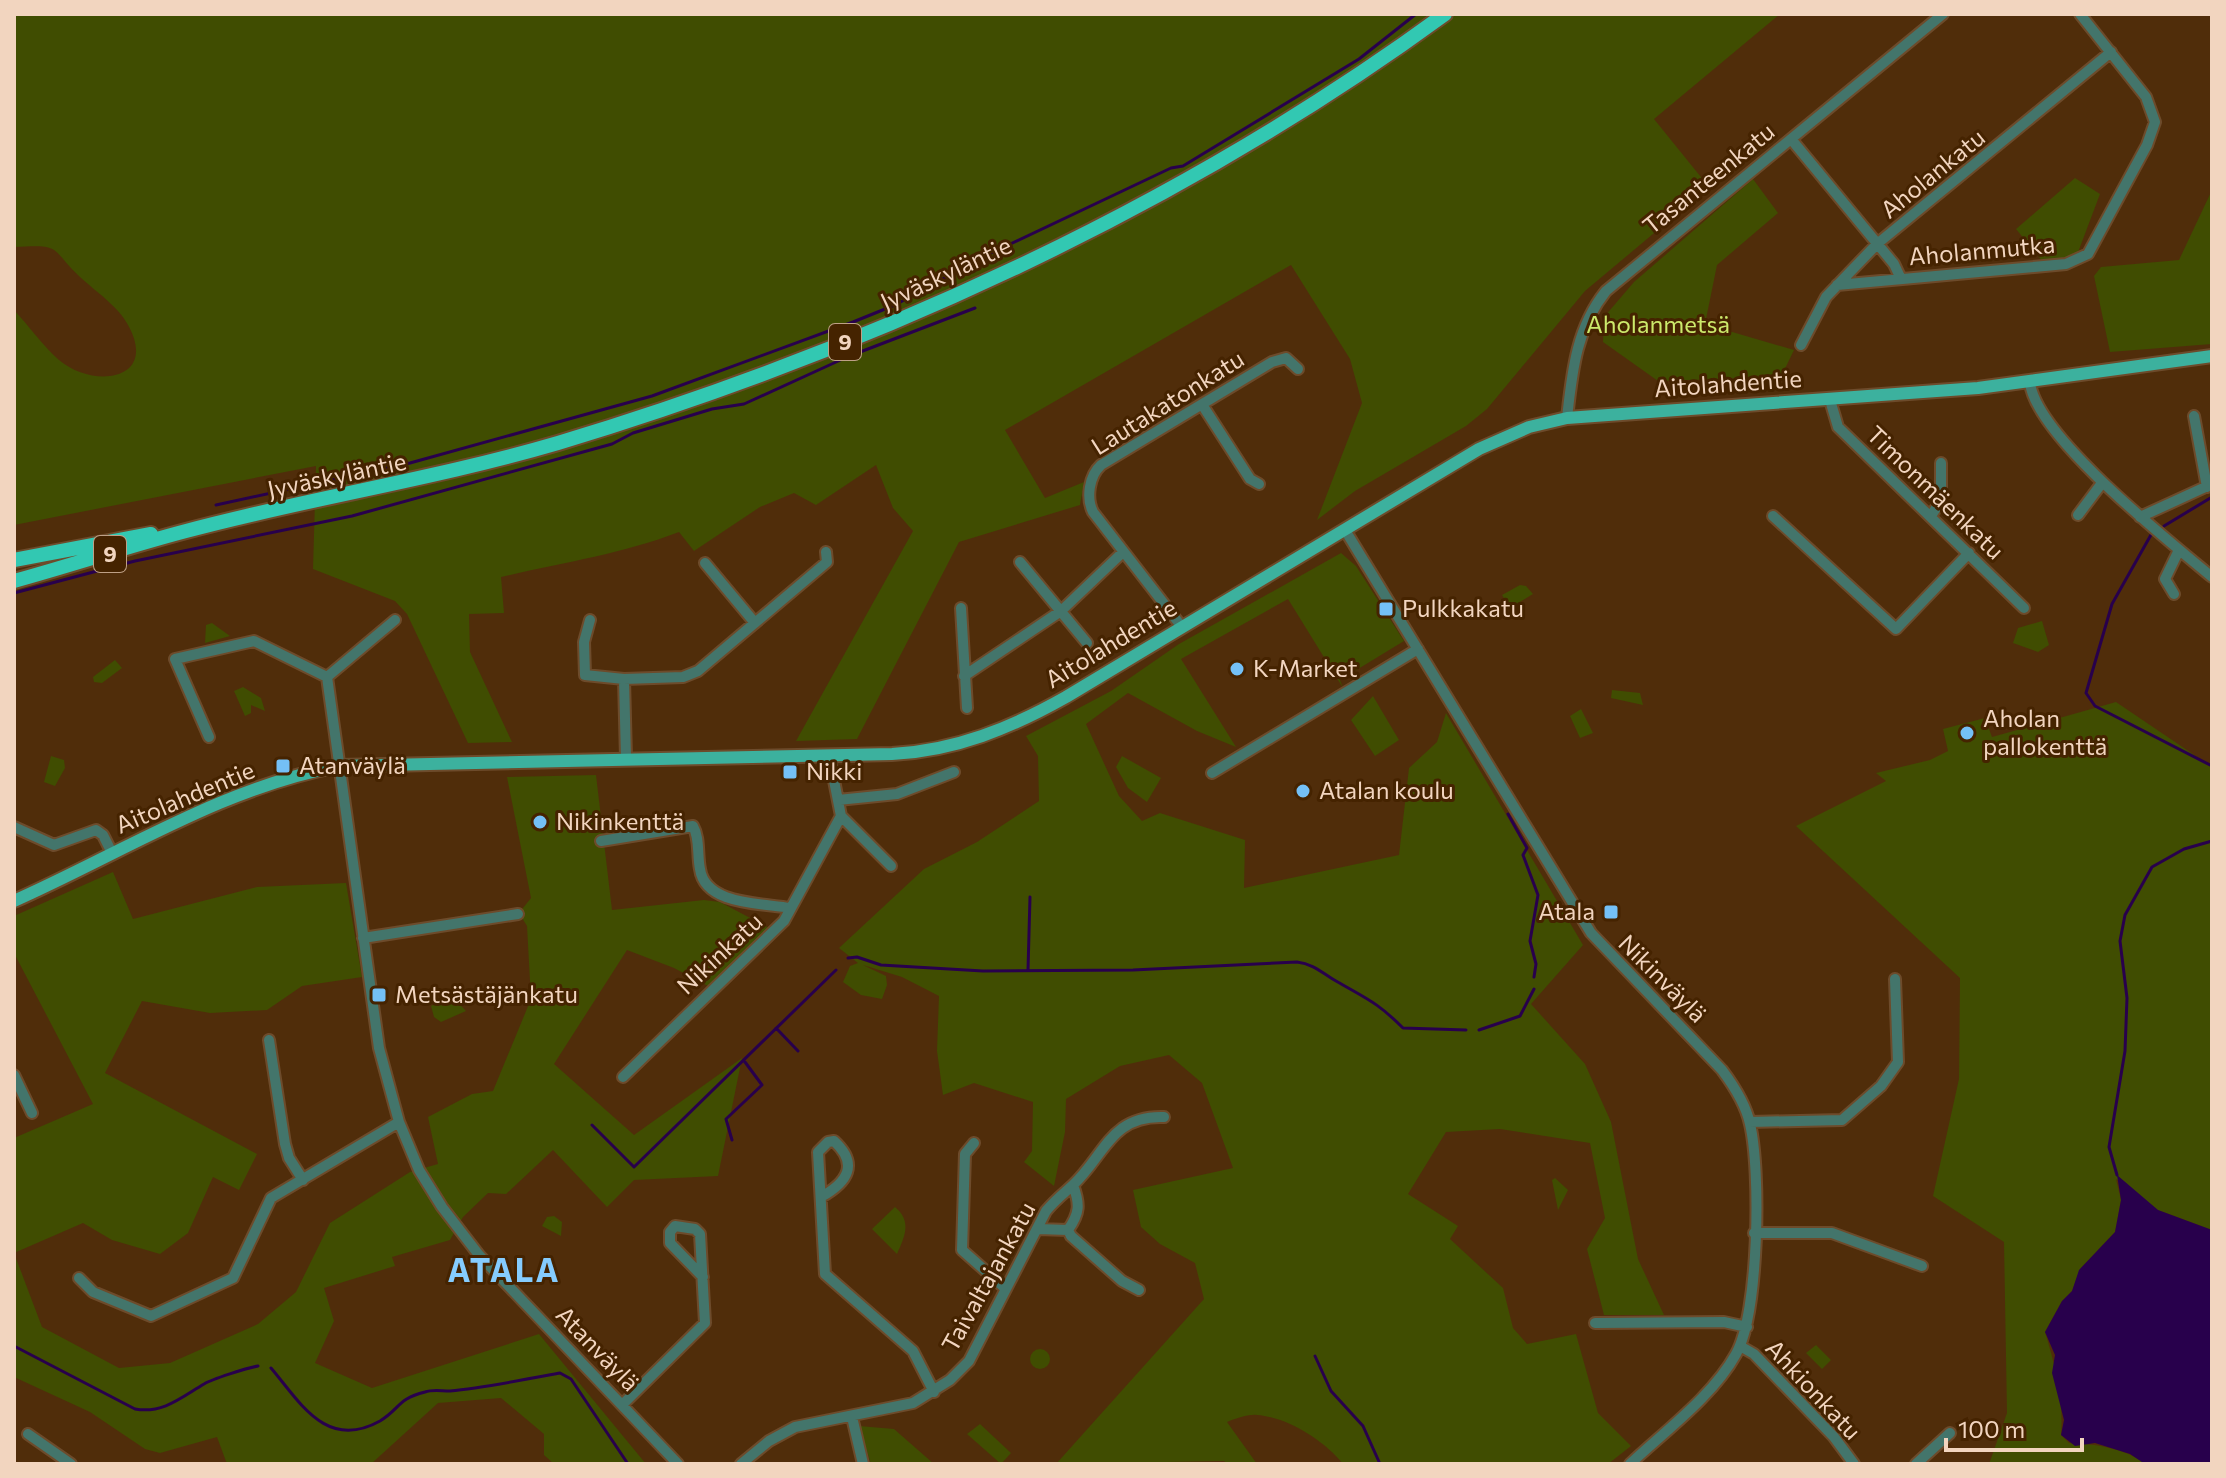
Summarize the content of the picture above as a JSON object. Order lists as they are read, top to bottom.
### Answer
{
  "streets": {
    "highway": ["Jyväskyläntie", "9"],
    "main road": ["Aitolahdentie"],
    "street": [
      "Aholankatu",
      "Tasanteenkatu",
      "Aholanmutka",
      "Lautakatonkatu",
      "Timonmäenkatu",
      "Nikinkatu",
      "Nikinväylä",
      "Taivaltajankatu",
      "Atanväylä",
      "Ahkionkatu"
    ]
  },
  "crossings": [
    ["Aholankatu", "Aholanmutka"],
    ["Tasanteenkatu", "Aitolahdentie"],
    ["Jyväskyläntie", "9"],
    ["Aitolahdentie", "Lautakatonkatu"],
    ["Aitolahdentie", "Timonmäenkatu"],
    ["Aitolahdentie", "Nikinväylä"],
    ["Aitolahdentie", "Atanväylä"],
    ["Nikinväylä", "Ahkionkatu"]
  ],
  "districts": ["ATALA"],
  "parks": ["Aholanmetsä"],
  "places": {
    "transit": [
      "Pulkkakatu",
      "Atanväylä",
      "Nikki",
      "Atala",
      "Metsästäjänkatu"
    ],
    "other": [
      "K-Market",
      "Aholan pallokenttä",
      "Atalan koulu",
      "Nikinkenttä"
    ]
  },
  "scale_bar": "100 m"
}
